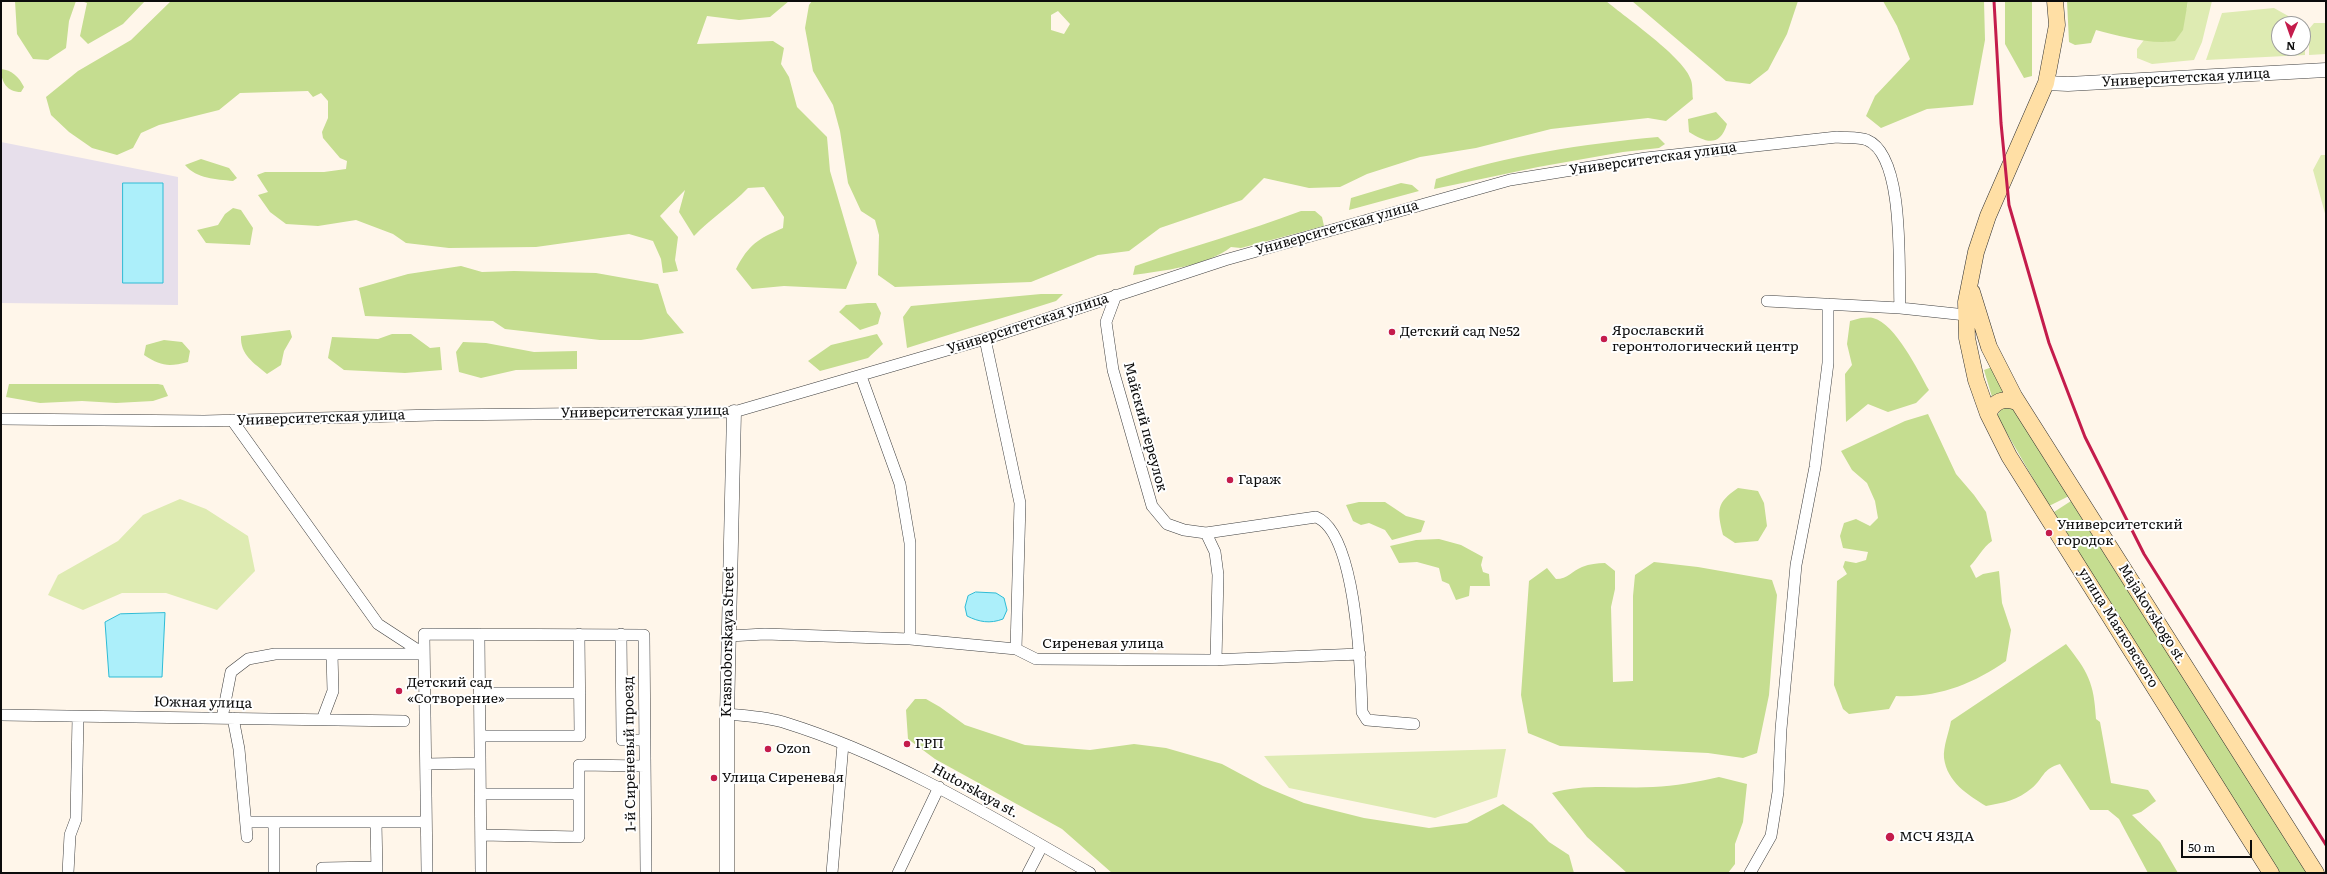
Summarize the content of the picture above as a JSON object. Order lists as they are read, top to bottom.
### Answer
{
  "streets": {
    "main road": ["Majakovskogo st.", "улица Маяковского"],
    "street": [
      "Университетская улица",
      "Майский переулок",
      "Krasnoborskaya Street",
      "Сиреневая улица",
      "Южная улица",
      "1-й Сиреневый проезд",
      "Hutorskaya st."
    ]
  },
  "crossings": [
    ["Университетская улица", "Майский переулок"],
    ["Университетская улица", "Krasnoborskaya Street"],
    ["Майский переулок", "Сиреневая улица"],
    ["Majakovskogo st.", "улица Маяковского"],
    ["Krasnoborskaya Street", "Сиреневая улица"],
    ["Krasnoborskaya Street", "Hutorskaya st."]
  ],
  "places": [
    "Детский сад №52",
    "Ярославский геронтологический центр",
    "Гараж",
    "Университетский городок",
    "Детский сад «Сотворение»",
    "ГРП",
    "Ozon",
    "Улица Сиреневая",
    "МСЧ ЯЗДА"
  ],
  "scale_bar": "50 m",
  "north": "bottom"
}
